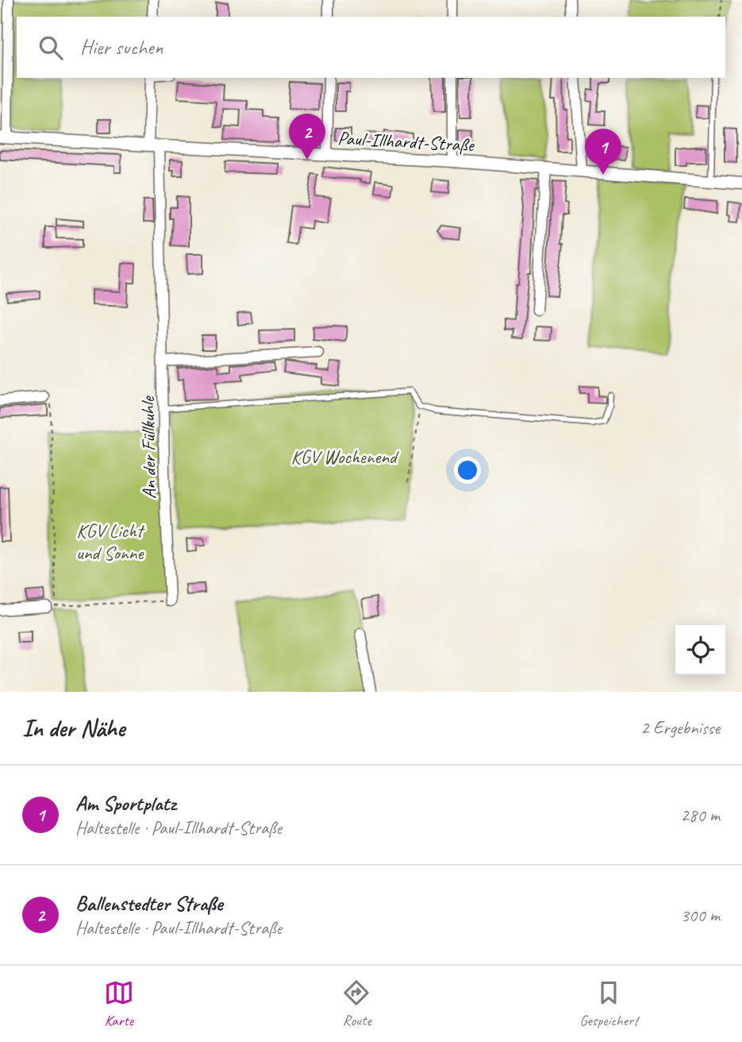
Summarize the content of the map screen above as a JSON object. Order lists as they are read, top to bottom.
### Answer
{
  "streets": {
    "street": ["Paul-Illhardt-Straße", "An der Füllkuhle"]
  },
  "crossings": [
    ["Paul-Illhardt-Straße", "An der Füllkuhle"]
  ],
  "parks": ["KGV Wochenend", "KGV Licht und Sonne"],
  "page": {
    "search": "Hier suchen",
    "pins": ["2", "1"],
    "heading": ["In der Nähe", "2 Ergebnisse"],
    "list": [
      {
        "mark": "1",
        "name": "Am Sportplatz",
        "note": "Haltestelle · Paul-Illhardt-Straße",
        "value": "280 m"
      },
      {
        "mark": "2",
        "name": "Ballenstedter Straße",
        "note": "Haltestelle · Paul-Illhardt-Straße",
        "value": "300 m"
      }
    ],
    "nav": ["Karte", "Route", "Gespeichert"]
  }
}
